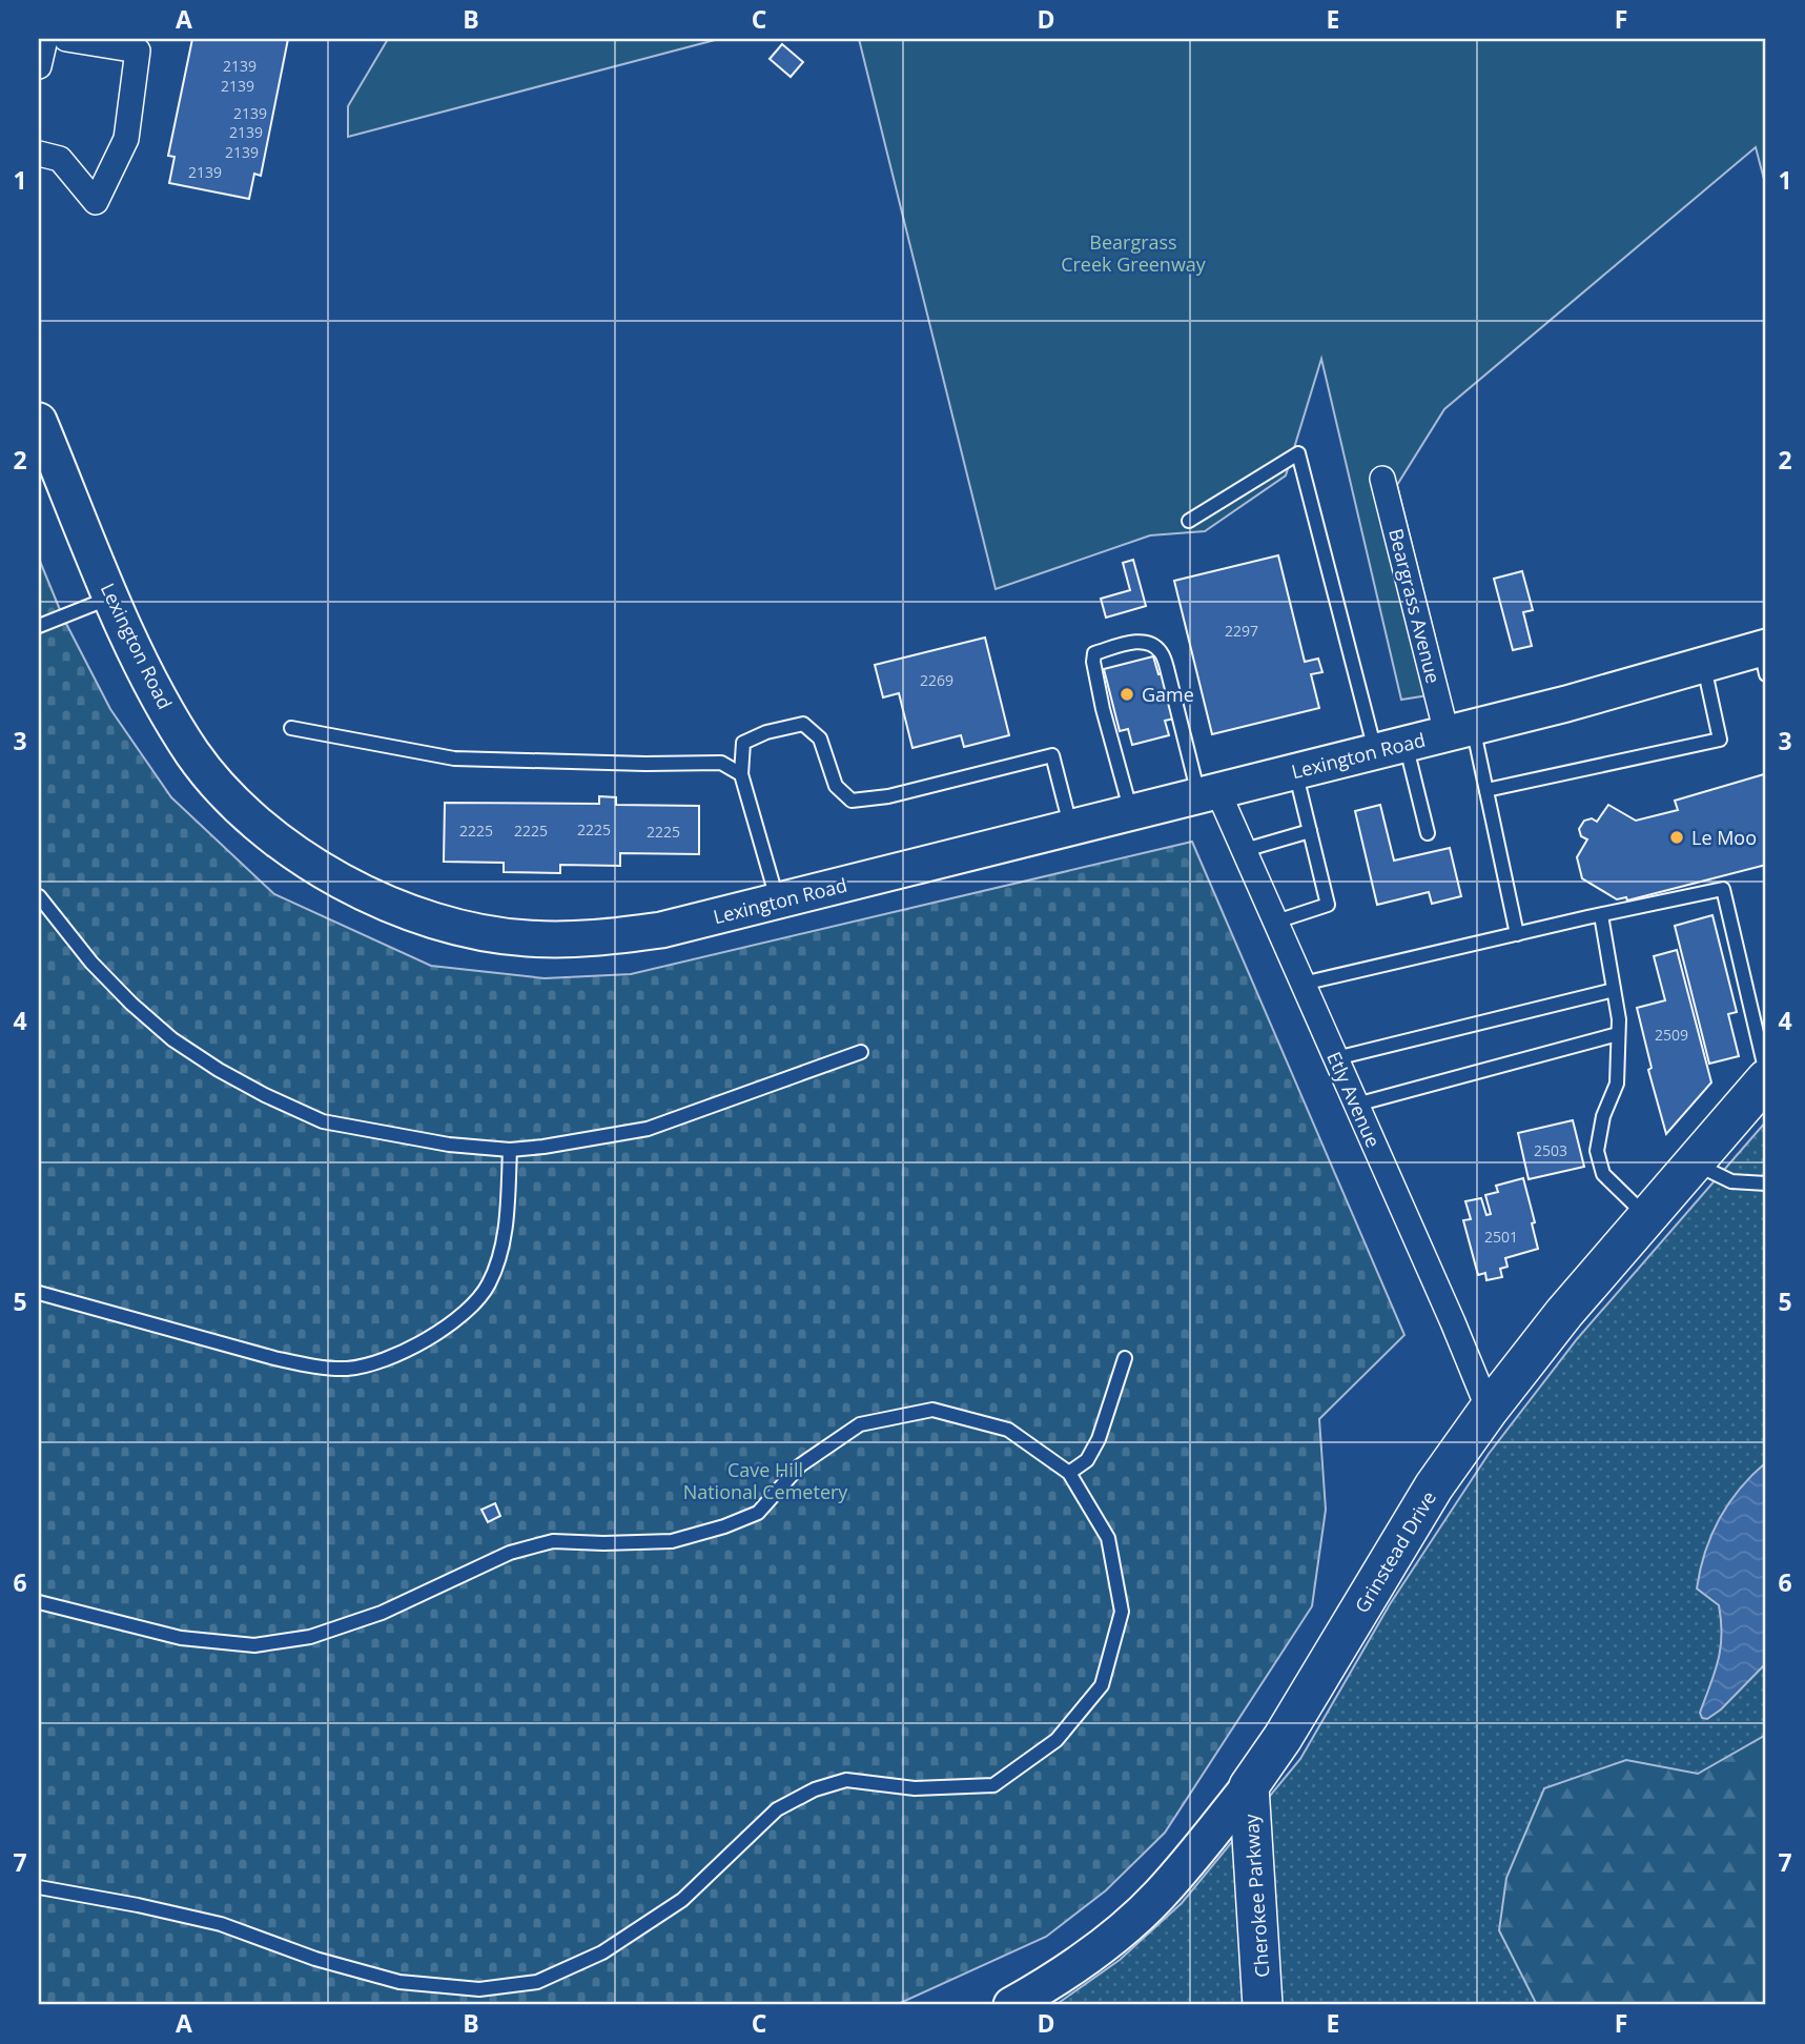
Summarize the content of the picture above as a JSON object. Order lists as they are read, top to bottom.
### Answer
{
  "streets": {
    "main road": ["Lexington Road", "Grinstead Drive", "Cherokee Parkway"],
    "street": ["Beargrass Avenue", "Etly Avenue"]
  },
  "crossings": [
    ["Beargrass Avenue", "Lexington Road"],
    ["Lexington Road", "Etly Avenue"],
    ["Etly Avenue", "Grinstead Drive"],
    ["Grinstead Drive", "Cherokee Parkway"]
  ],
  "parks": ["Beargrass Creek Greenway", "Cave Hill National Cemetery"],
  "places": ["Game", "Le Moo"],
  "house_numbers": [
    "2139",
    "2139",
    "2139",
    "2139",
    "2139",
    "2139",
    "2297",
    "2269",
    "2225",
    "2225",
    "2225",
    "2225",
    "2509",
    "2503",
    "2501"
  ],
  "grid": {
    "columns": [
      "A",
      "B",
      "C",
      "D",
      "E",
      "F"
    ],
    "rows": [
      "1",
      "2",
      "3",
      "4",
      "5",
      "6",
      "7"
    ]
  }
}
